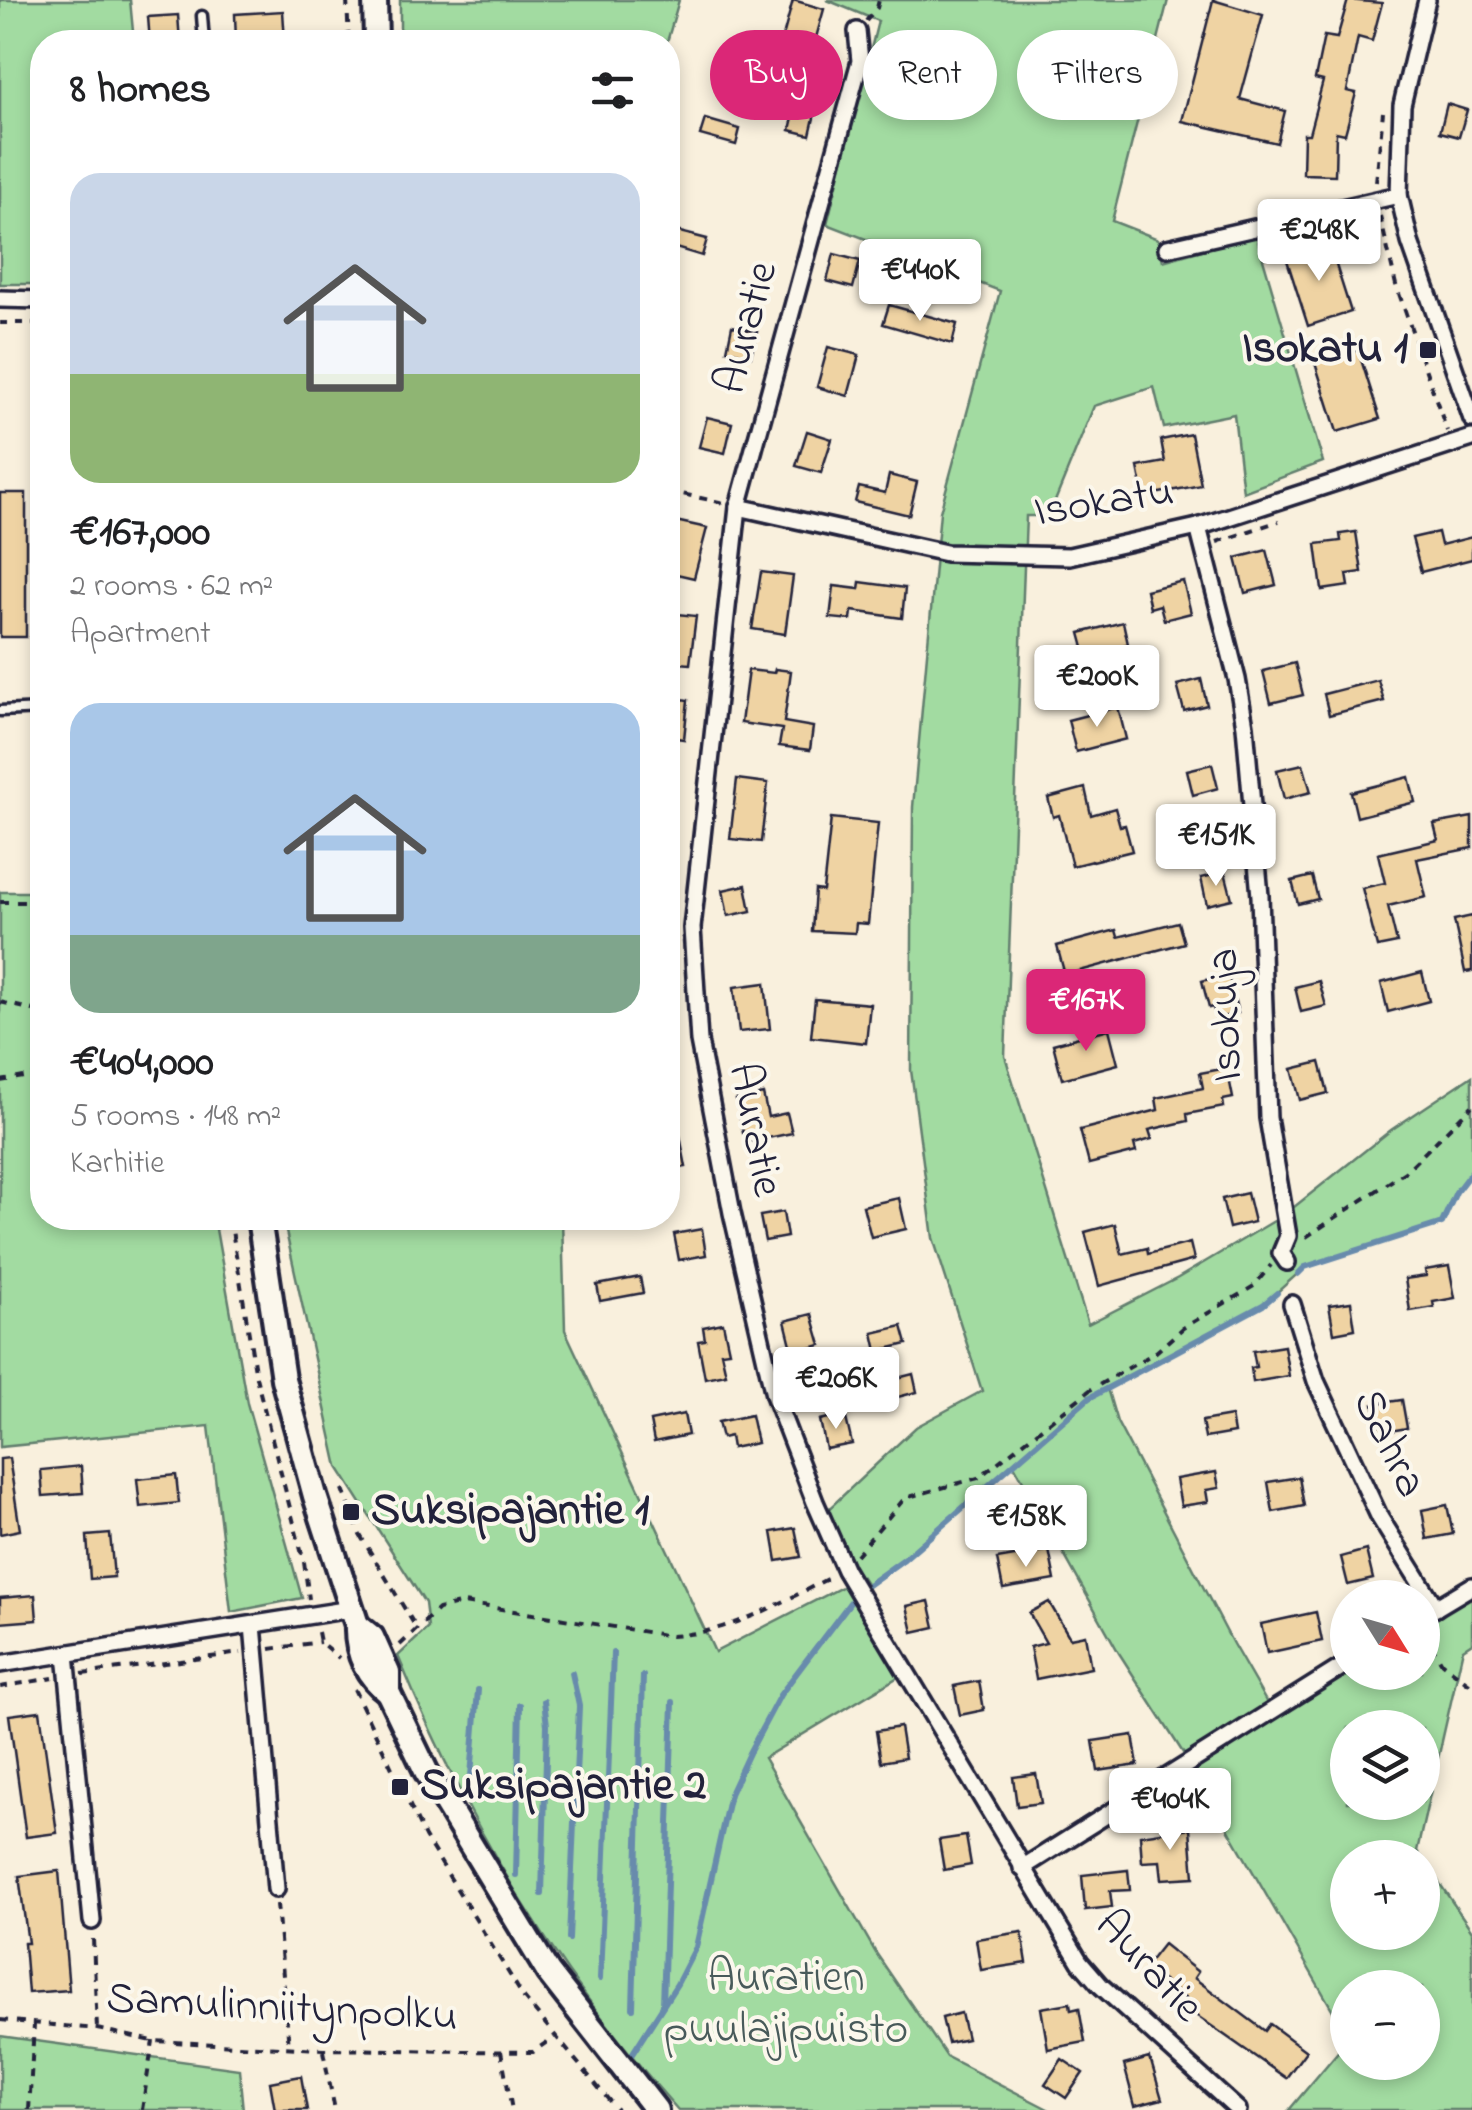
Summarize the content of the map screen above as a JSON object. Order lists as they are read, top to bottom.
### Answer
{
  "streets": {
    "street": [
      "Auratie",
      "Isokatu",
      "Isokuja",
      "Sahra"
    ],
    "path": ["Samulinniitynpolku"]
  },
  "crossings": [
    ["Auratie", "Isokatu"],
    ["Isokatu", "Isokuja"]
  ],
  "parks": ["Auratien puulajipuisto"],
  "places": {
    "transit": ["Isokatu 1", "Suksipajantie 1", "Suksipajantie 2"]
  },
  "north": "bottom right",
  "page": {
    "chip": ["Buy", "Rent", "Filters"],
    "heading": "8 homes",
    "list": [
      {
        "name": "€167,000",
        "note": "2 rooms · 62 m² · Apartment"
      },
      {
        "name": "€404,000",
        "note": "5 rooms · 148 m² · Karhitie"
      }
    ],
    "price": [
      "€248K",
      "€440K",
      "€200K",
      "€151K",
      "€167K",
      "€206K",
      "€158K",
      "€404K"
    ],
    "map_buttons": ["+", "−"]
  }
}
